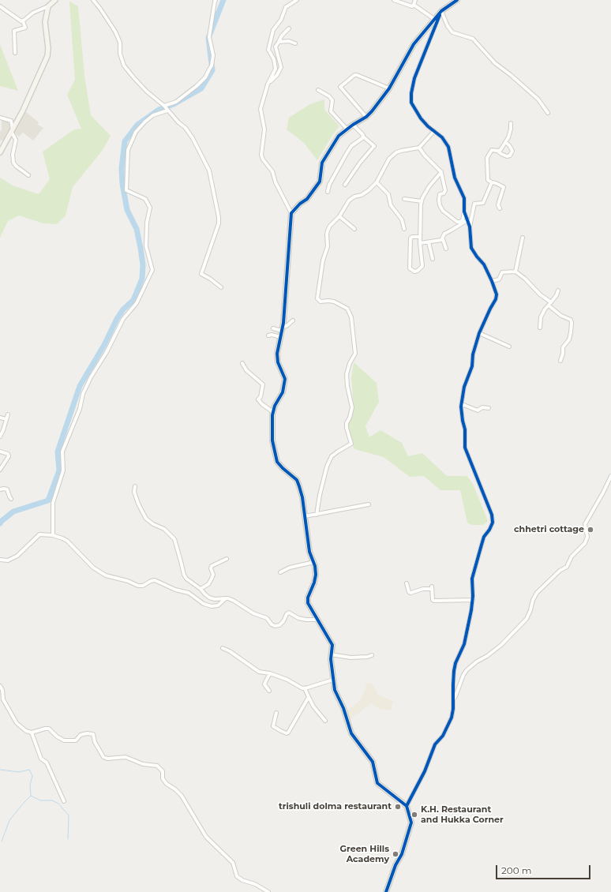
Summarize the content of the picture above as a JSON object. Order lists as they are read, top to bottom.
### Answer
{
  "places": [
    "chhetri cottage",
    "trishuli dolma restaurant",
    "K.H. Restaurant and Hukka Corner",
    "Green Hills Academy"
  ],
  "scale_bar": "200 m"
}
